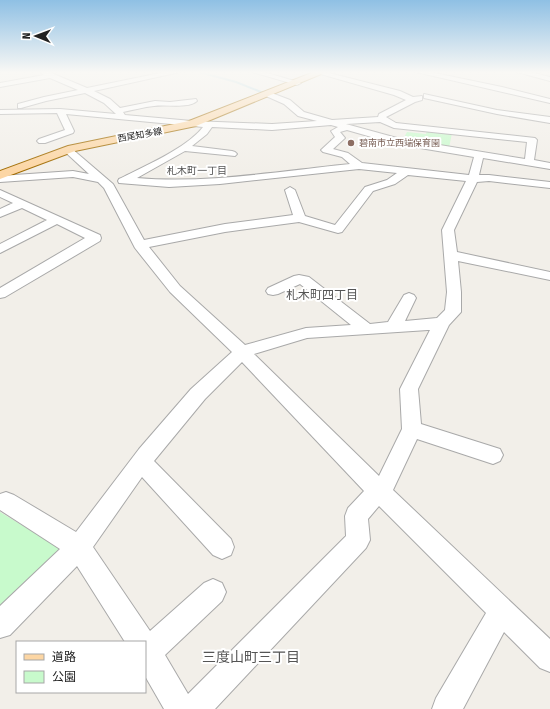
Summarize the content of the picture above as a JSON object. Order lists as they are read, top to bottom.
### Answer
{
  "streets": {
    "main road": ["西尾知多線"]
  },
  "districts": ["札木町一丁目", "札木町四丁目", "三度山町三丁目"],
  "places": ["碧南市立西端保育園"],
  "legend": ["道路", "公園"],
  "north": "left"
}
